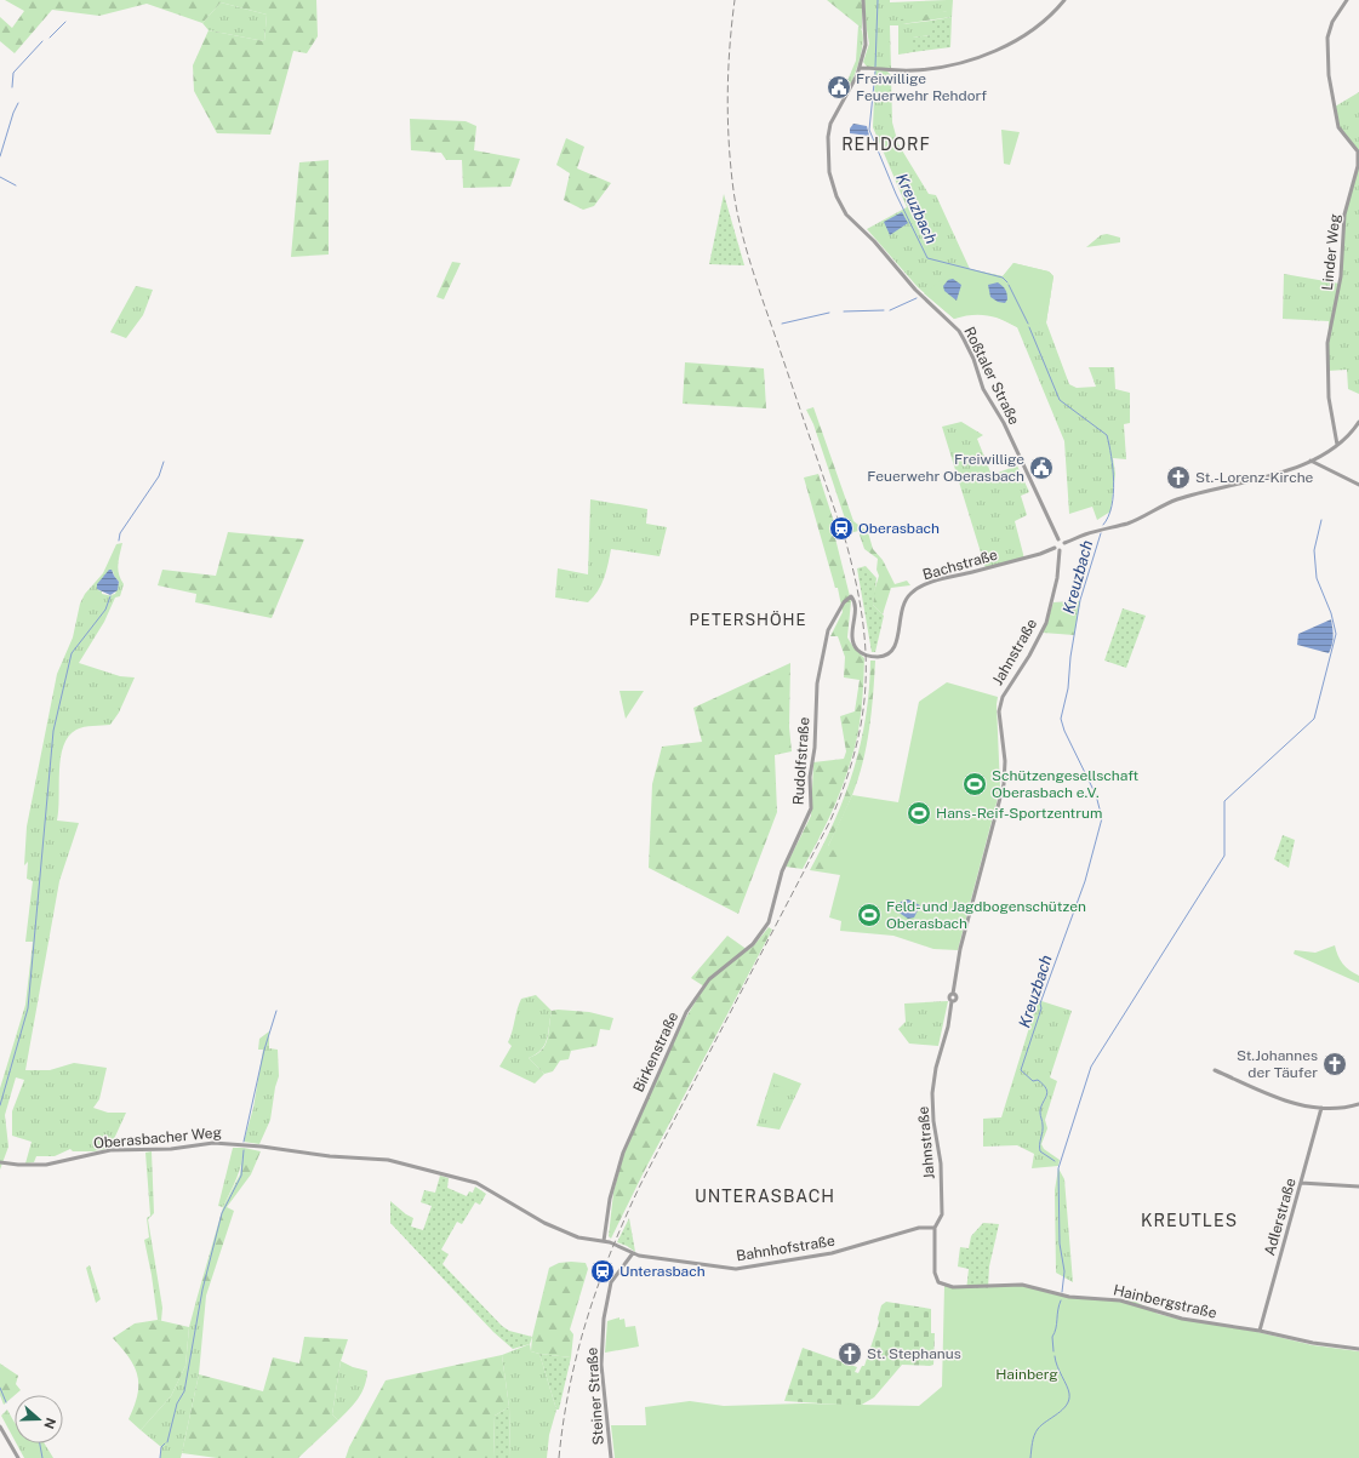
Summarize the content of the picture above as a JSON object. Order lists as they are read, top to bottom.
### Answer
{
  "streets": {
    "street": [
      "Linder Weg",
      "Roßtaler Straße",
      "Bachstraße",
      "Jahnstraße",
      "Rudolfstraße",
      "Birkenstraße",
      "Oberasbacher Weg",
      "Adlerstraße",
      "Bahnhofstraße",
      "Hainbergstraße",
      "Steiner Straße"
    ]
  },
  "crossings": [
    ["Bachstraße", "Rudolfstraße"],
    ["Jahnstraße", "Bahnhofstraße"],
    ["Jahnstraße", "Hainbergstraße"],
    ["Rudolfstraße", "Birkenstraße"],
    ["Birkenstraße", "Oberasbacher Weg"],
    ["Birkenstraße", "Bahnhofstraße"],
    ["Oberasbacher Weg", "Bahnhofstraße"],
    ["Adlerstraße", "Hainbergstraße"],
    ["Bahnhofstraße", "Steiner Straße"]
  ],
  "districts": [
    "REHDORF",
    "PETERSHÖHE",
    "UNTERASBACH",
    "KREUTLES"
  ],
  "water": ["Kreuzbach"],
  "parks": ["Hainberg"],
  "places": {
    "public building": ["Freiwillige Feuerwehr Rehdorf", "Freiwillige Feuerwehr Oberasbach"],
    "church": ["St.-Lorenz-Kirche", "St.Johannes der Täufer", "St. Stephanus"],
    "station": ["Oberasbach", "Unterasbach"],
    "sports": ["Schützengesellschaft Oberasbach e.V.", "Hans-Reif-Sportzentrum", "Feld- und Jagdbogenschützen Oberasbach"]
  },
  "north": "right"
}
